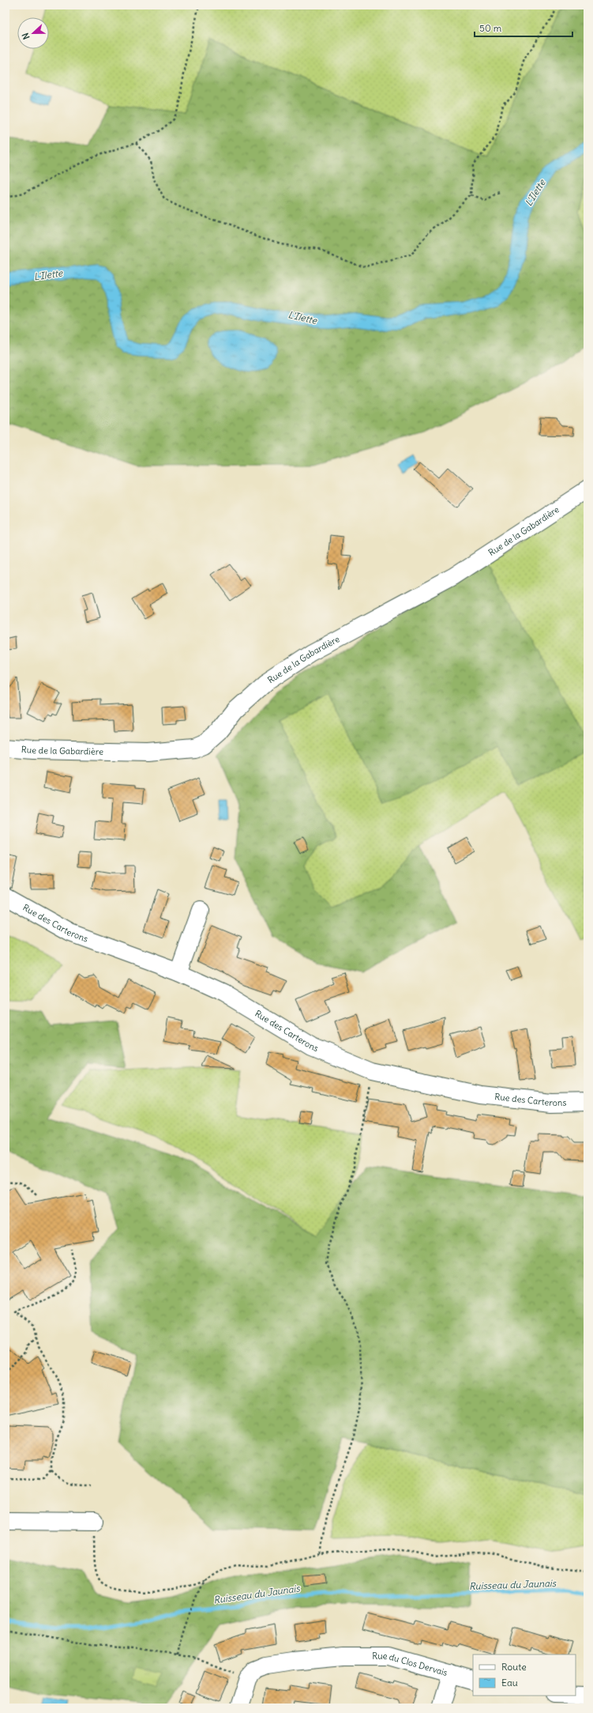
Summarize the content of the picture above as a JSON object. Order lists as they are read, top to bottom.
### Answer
{
  "streets": {
    "street": ["Rue de la Gabardière", "Rue des Carterons", "Rue du Clos Dervais"]
  },
  "water": ["L'Ilette", "Ruisseau du Jaunais"],
  "legend": ["Route", "Eau"],
  "scale_bar": "50 m",
  "north": "left"
}
